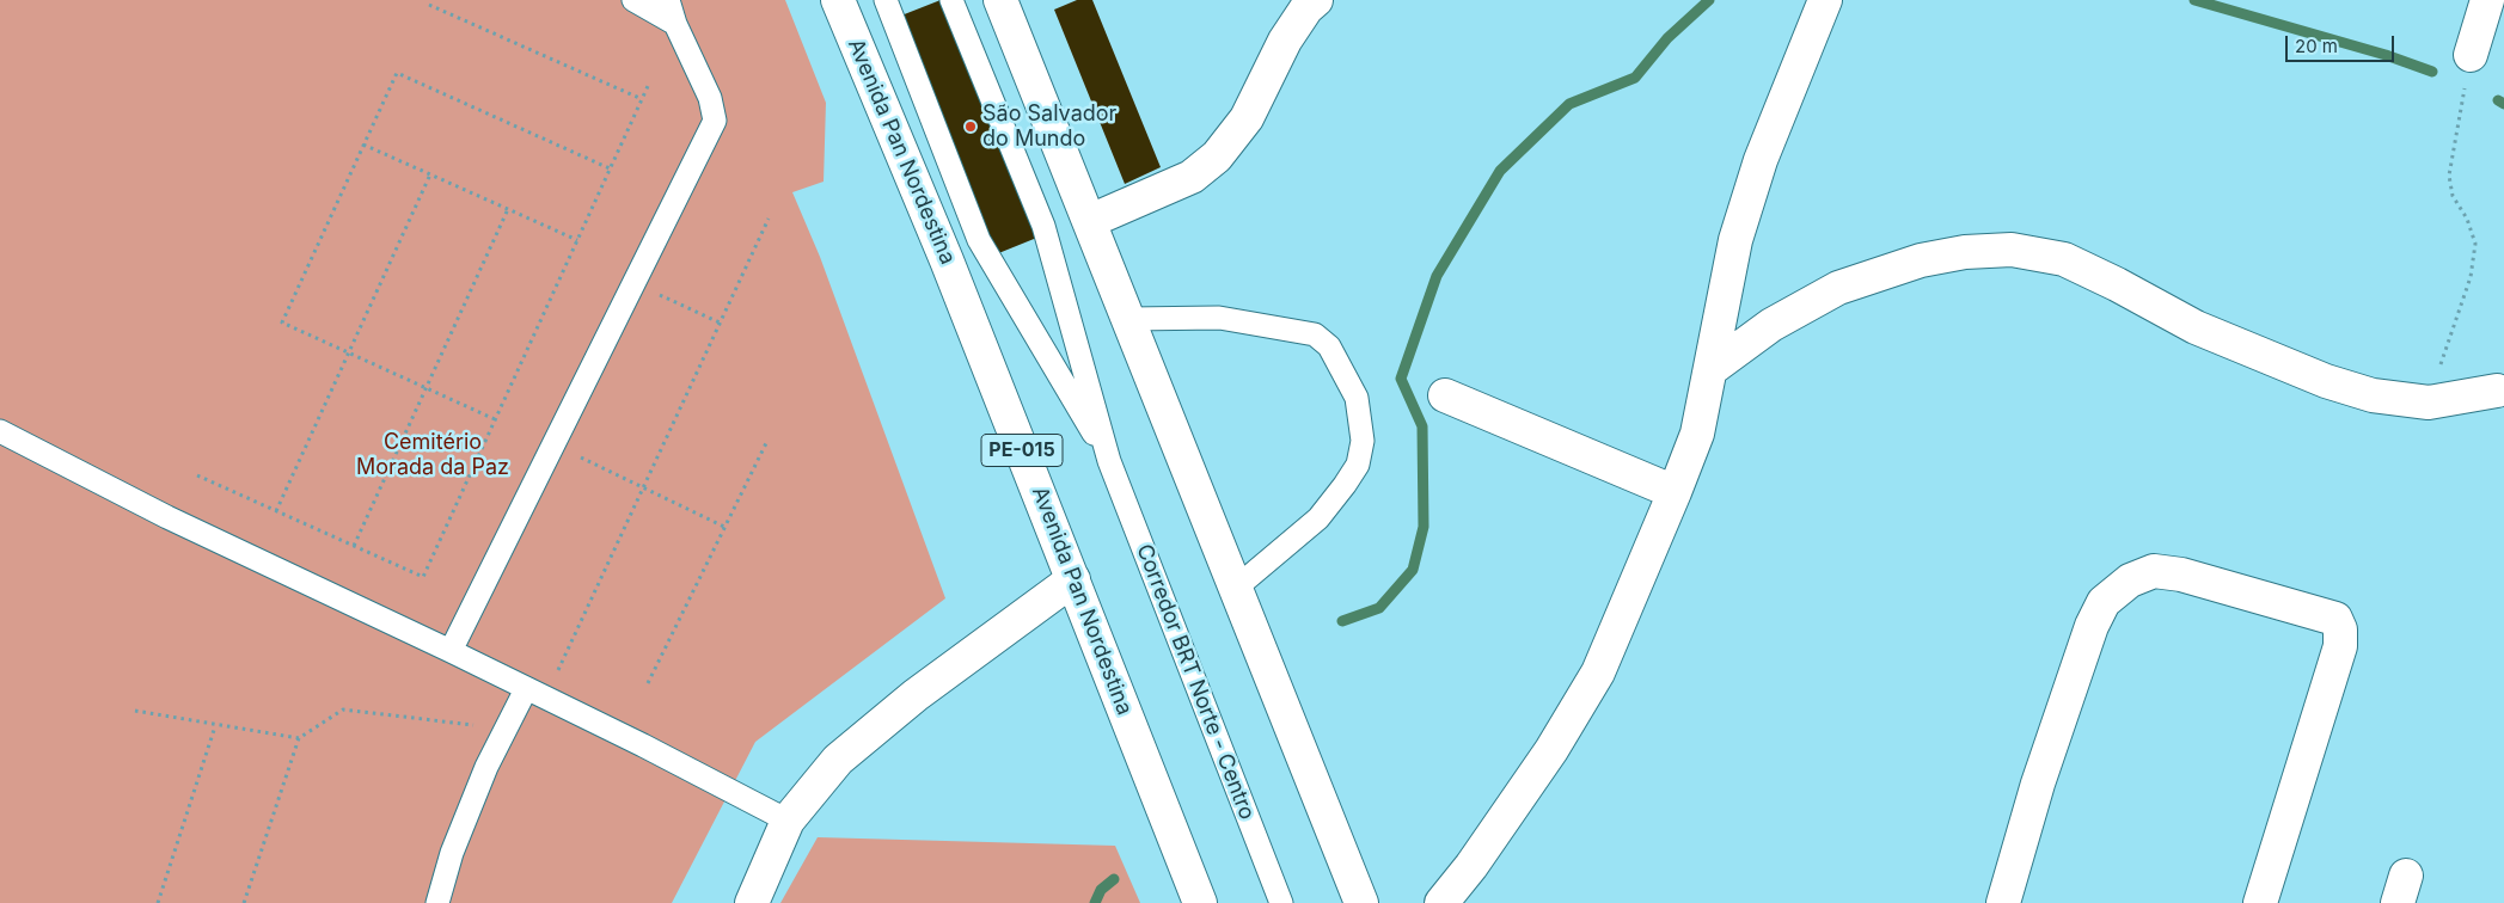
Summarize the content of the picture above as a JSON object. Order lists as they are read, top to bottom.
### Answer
{
  "streets": {
    "main road": ["Avenida Pan Nordestina", "PE-015"],
    "lane": ["Corredor BRT Norte - Centro"]
  },
  "parks": ["Cemitério Morada da Paz"],
  "places": ["São Salvador do Mundo"],
  "scale_bar": "20 m"
}
